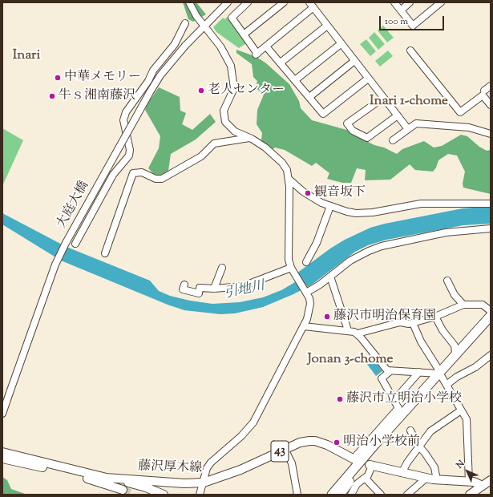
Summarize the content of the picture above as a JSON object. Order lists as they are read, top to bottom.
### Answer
{
  "streets": {
    "main road": ["43", "藤沢厚木線"],
    "street": ["大庭大橋"]
  },
  "districts": ["Inari", "Inari 1-chome", "Jonan 3-chome"],
  "water": ["引地川"],
  "places": [
    "中華メモリー",
    "老人センター",
    "牛ｓ湘南藤沢",
    "観音坂下",
    "藤沢市明治保育園",
    "藤沢市立明治小学校",
    "明治小学校前"
  ],
  "scale_bar": "100 m",
  "north": "top left"
}
